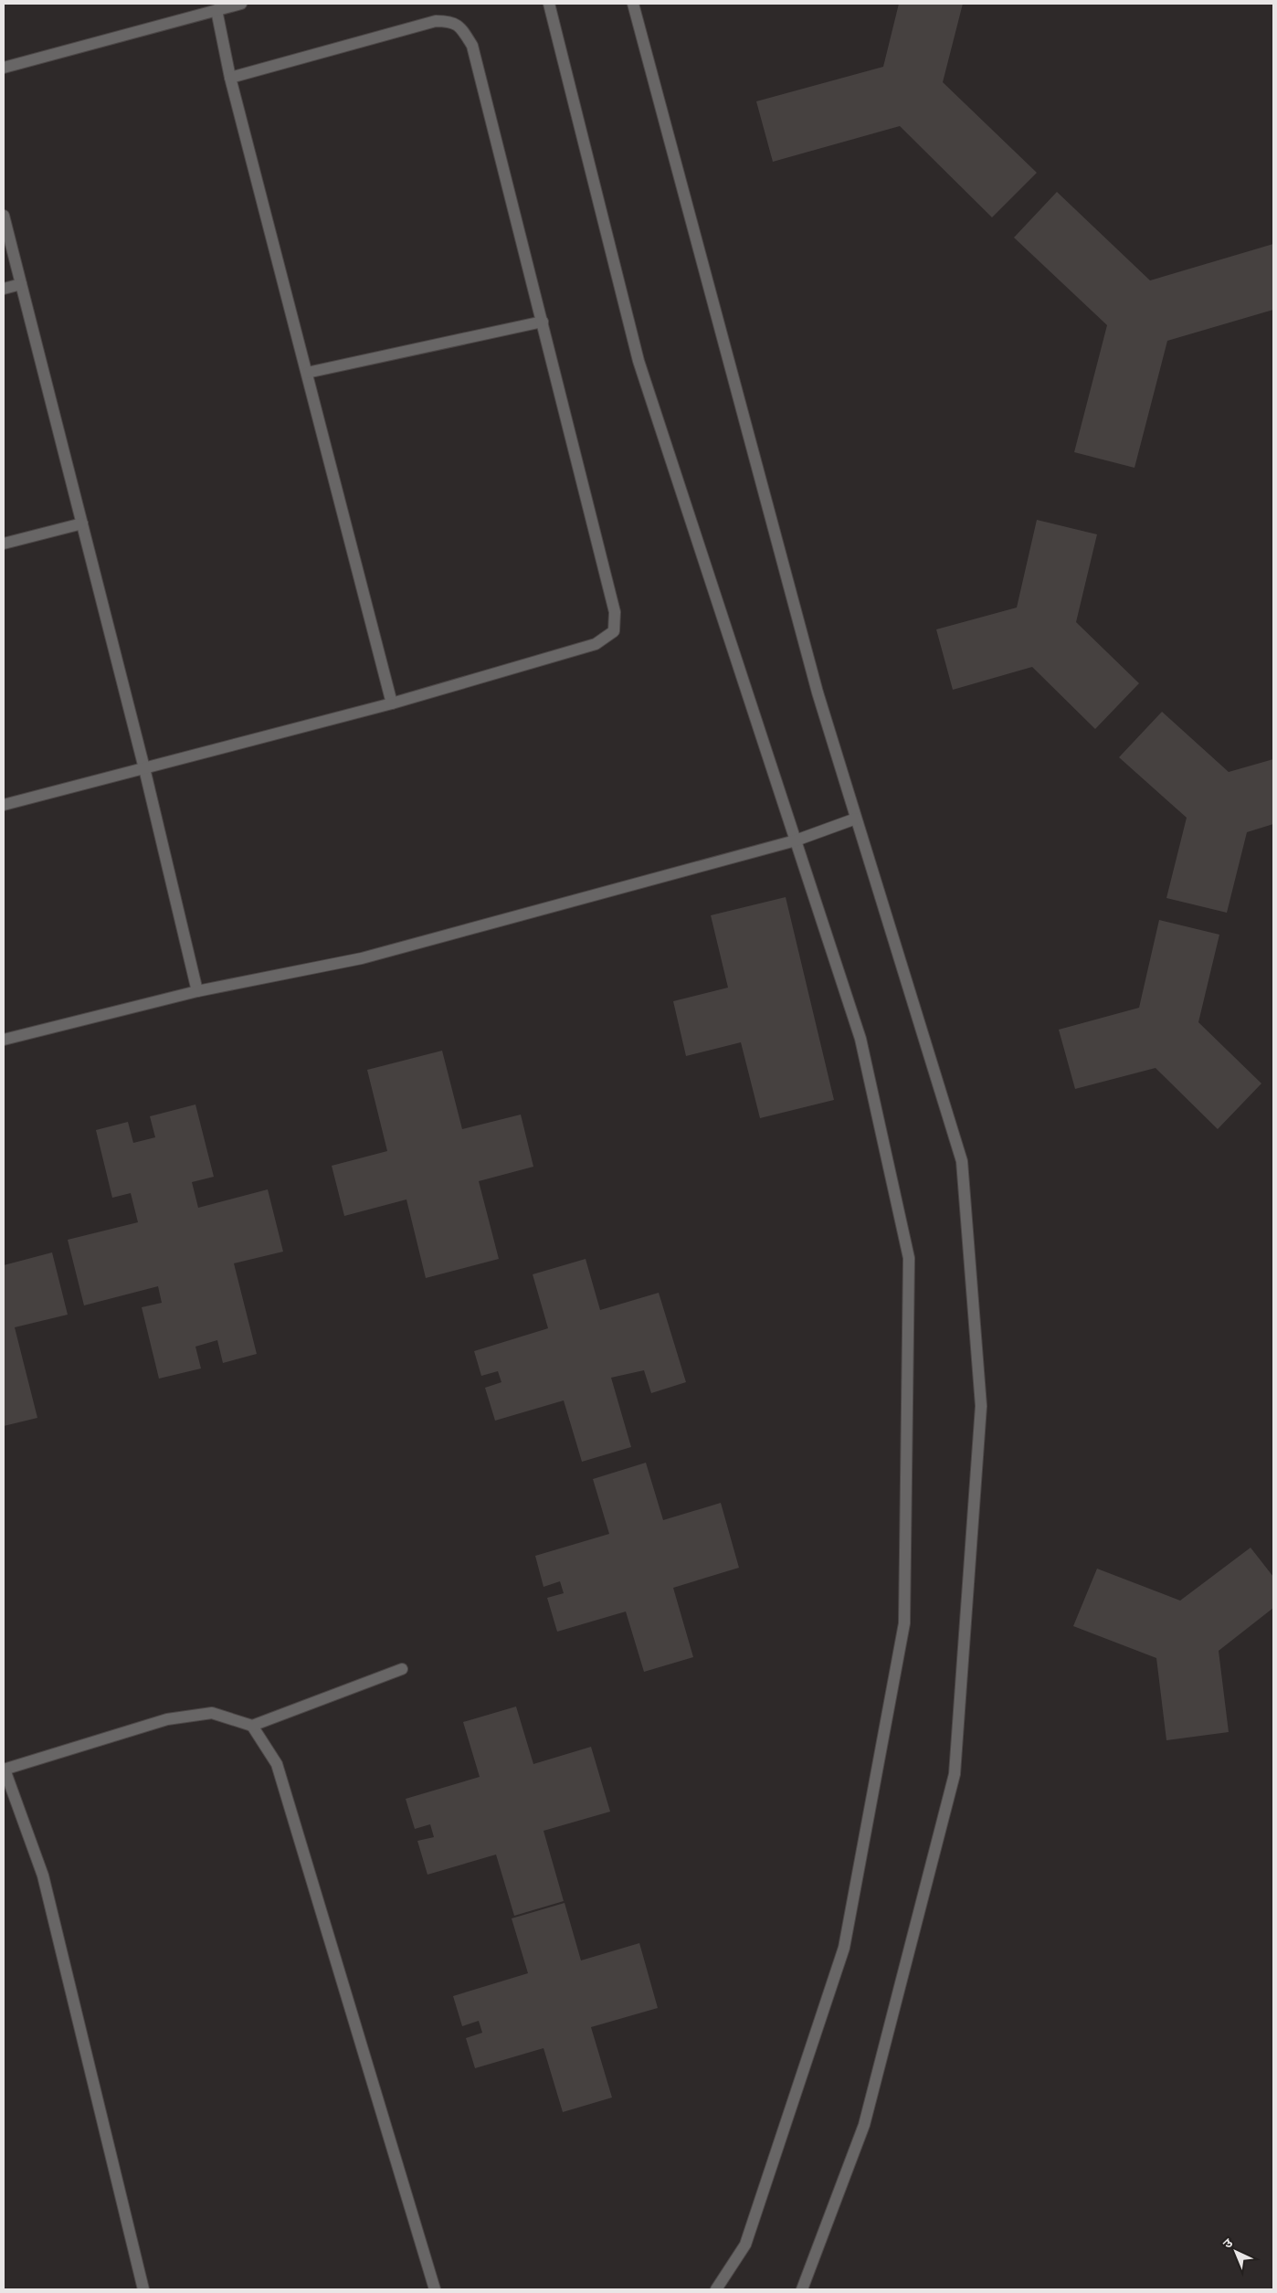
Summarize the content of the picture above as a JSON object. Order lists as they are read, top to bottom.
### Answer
{
  "north": "top left"
}
